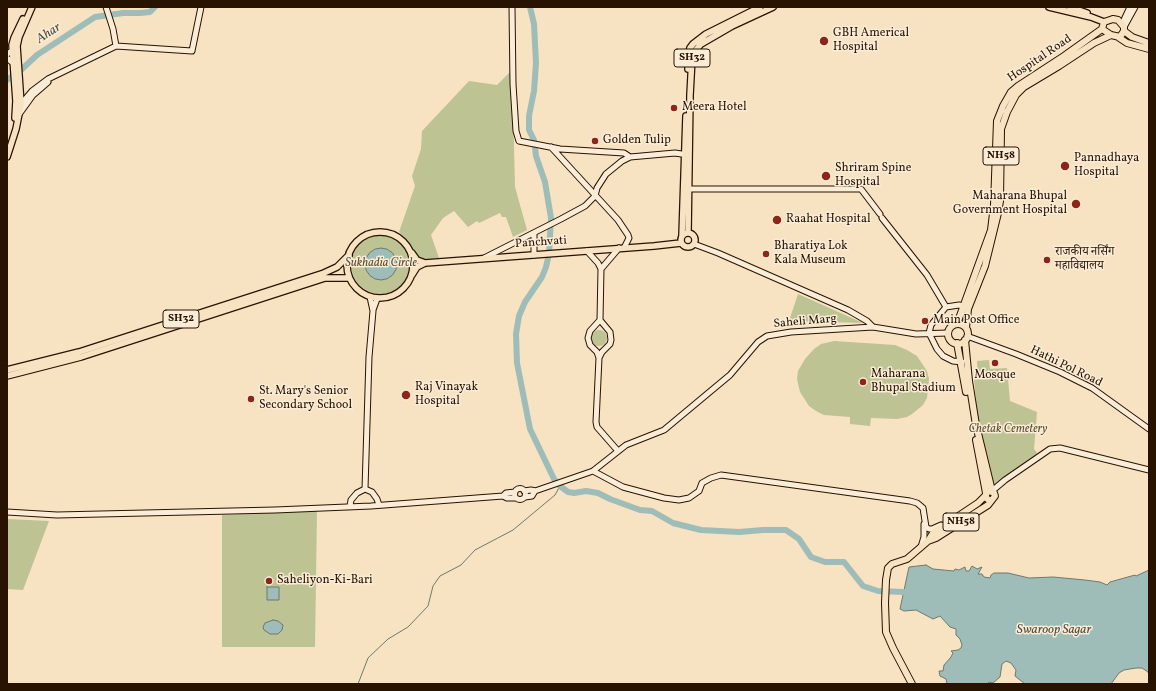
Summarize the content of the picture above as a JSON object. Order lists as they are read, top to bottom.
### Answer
{
  "streets": {
    "highway": ["Hospital Road", "NH58"],
    "main road": ["SH32", "Panchvati"],
    "street": ["Saheli Marg", "Hathi Pol Road"]
  },
  "crossings": [
    ["SH32", "Panchvati"],
    ["Hospital Road", "NH58"],
    ["Hospital Road", "Saheli Marg"],
    ["Hospital Road", "Hathi Pol Road"],
    ["NH58", "Saheli Marg"],
    ["NH58", "Hathi Pol Road"],
    ["Saheli Marg", "Hathi Pol Road"]
  ],
  "water": ["Ahar", "Swaroop Sagar"],
  "parks": ["Sukhadia Circle", "Chetak Cemetery"],
  "places": [
    "GBH Americal Hospital",
    "Meera Hotel",
    "Golden Tulip",
    "Pannadhaya Hospital",
    "Shriram Spine Hospital",
    "Maharana Bhupal Government Hospital",
    "Raahat Hospital",
    "Bharatiya Lok Kala Museum",
    "राजकीय नर्सिंग महाविद्यालय",
    "Main Post Office",
    "Mosque",
    "Maharana Bhupal Stadium",
    "Raj Vinayak Hospital",
    "St. Mary's Senior Secondary School",
    "Saheliyon-Ki-Bari"
  ]
}
